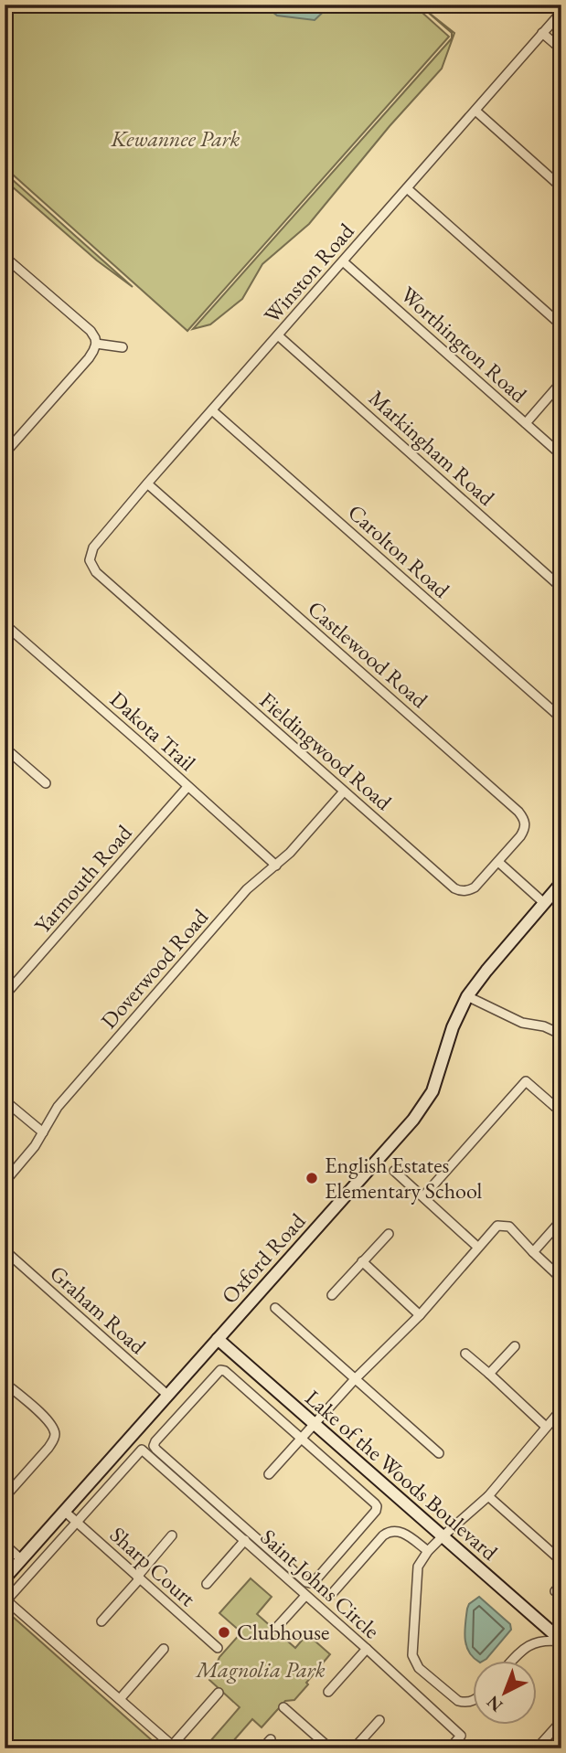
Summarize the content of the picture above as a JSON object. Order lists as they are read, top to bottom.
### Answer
{
  "streets": {
    "street": [
      "Winston Road",
      "Worthington Road",
      "Markingham Road",
      "Carolton Road",
      "Castlewood Road",
      "Dakota Trail",
      "Fieldingwood Road",
      "Yarmouth Road",
      "Doverwood Road",
      "Oxford Road",
      "Graham Road",
      "Lake of the Woods Boulevard",
      "Sharp Court",
      "Saint Johns Circle"
    ]
  },
  "crossings": [
    ["Winston Road", "Worthington Road"],
    ["Winston Road", "Markingham Road"],
    ["Winston Road", "Carolton Road"],
    ["Winston Road", "Castlewood Road"],
    ["Winston Road", "Fieldingwood Road"],
    ["Castlewood Road", "Fieldingwood Road"],
    ["Dakota Trail", "Yarmouth Road"],
    ["Dakota Trail", "Doverwood Road"],
    ["Fieldingwood Road", "Doverwood Road"],
    ["Oxford Road", "Graham Road"],
    ["Oxford Road", "Lake of the Woods Boulevard"],
    ["Oxford Road", "Sharp Court"],
    ["Oxford Road", "Saint Johns Circle"]
  ],
  "parks": ["Kewannee Park", "Magnolia Park"],
  "places": ["English Estates Elementary School", "Clubhouse"],
  "north": "bottom left"
}
